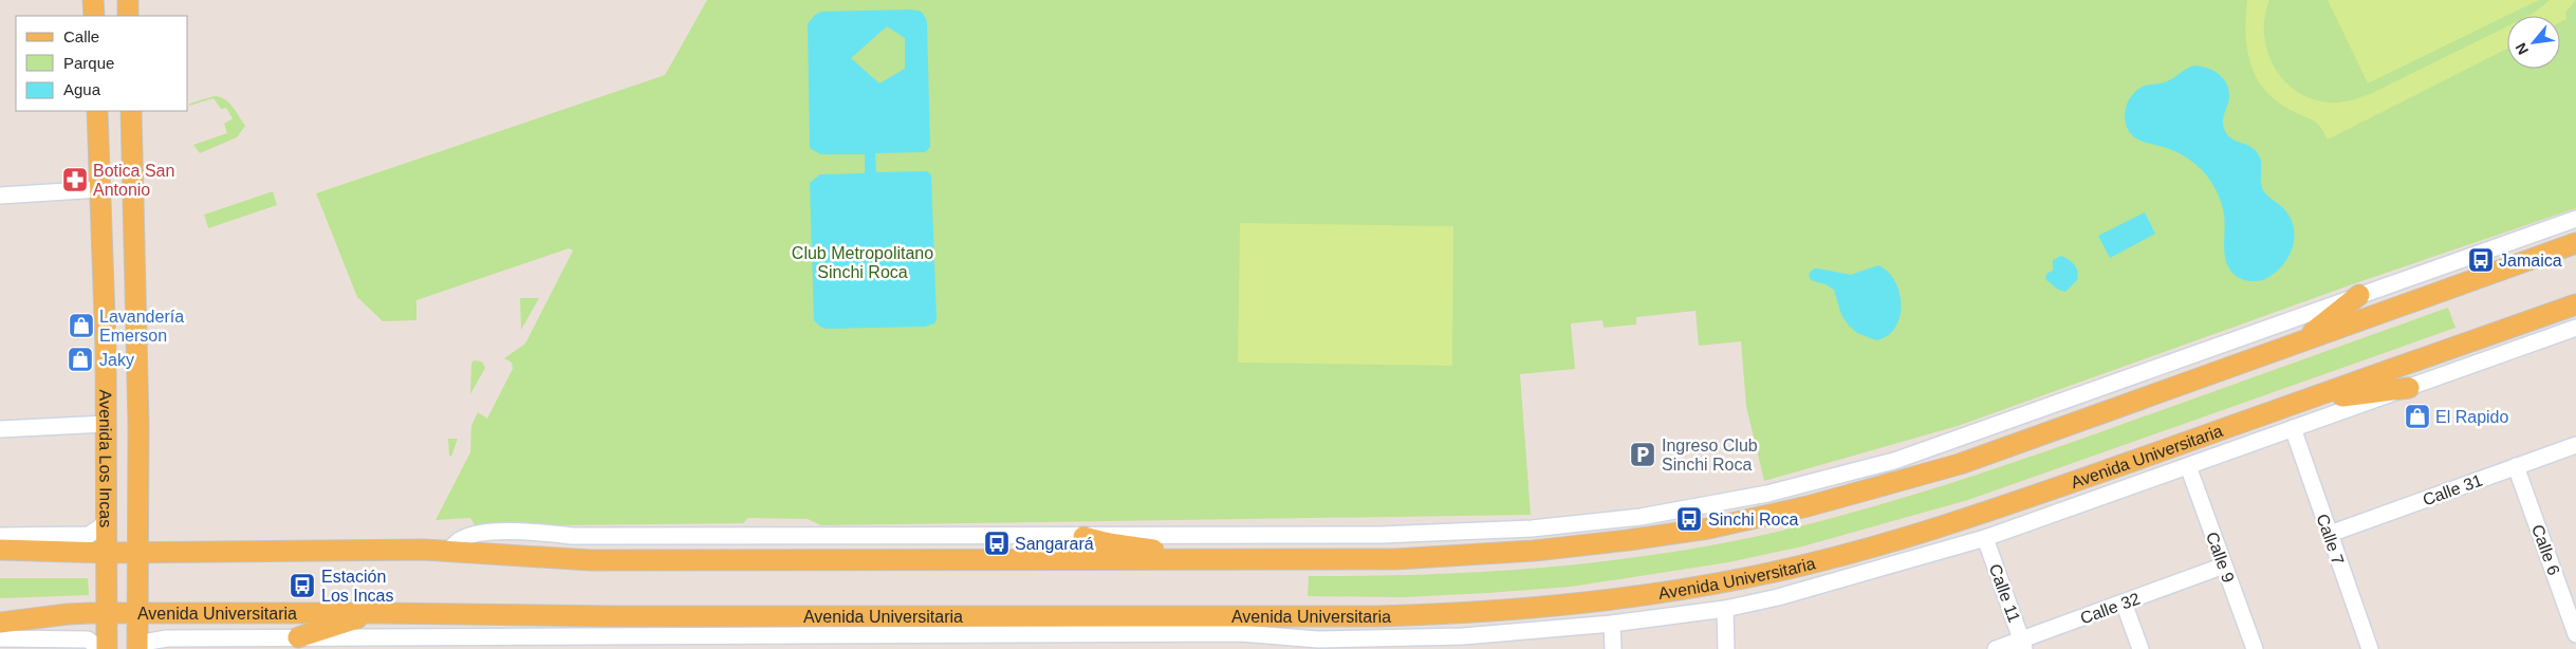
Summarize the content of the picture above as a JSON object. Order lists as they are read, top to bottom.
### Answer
{
  "streets": {
    "main road": ["Avenida Universitaria", "Avenida Los Incas"],
    "street": [
      "Calle 31",
      "Calle 7",
      "Calle 6",
      "Calle 9",
      "Calle 11",
      "Calle 32"
    ]
  },
  "crossings": [
    ["Avenida Universitaria", "Avenida Los Incas"],
    ["Avenida Universitaria", "Calle 7"],
    ["Avenida Universitaria", "Calle 9"],
    ["Avenida Universitaria", "Calle 11"],
    ["Calle 31", "Calle 7"],
    ["Calle 31", "Calle 6"],
    ["Calle 9", "Calle 32"],
    ["Calle 11", "Calle 32"]
  ],
  "parks": ["Club Metropolitano Sinchi Roca"],
  "places": {
    "pharmacy": ["Botica San Antonio"],
    "bus stop": [
      "Jamaica",
      "Sinchi Roca",
      "Sangarará",
      "Estación Los Incas"
    ],
    "shop": ["Lavandería Emerson", "Jaky", "El Rapido"],
    "parking": ["Ingreso Club Sinchi Roca"]
  },
  "legend": ["Calle", "Parque", "Agua"],
  "north": "bottom left"
}
